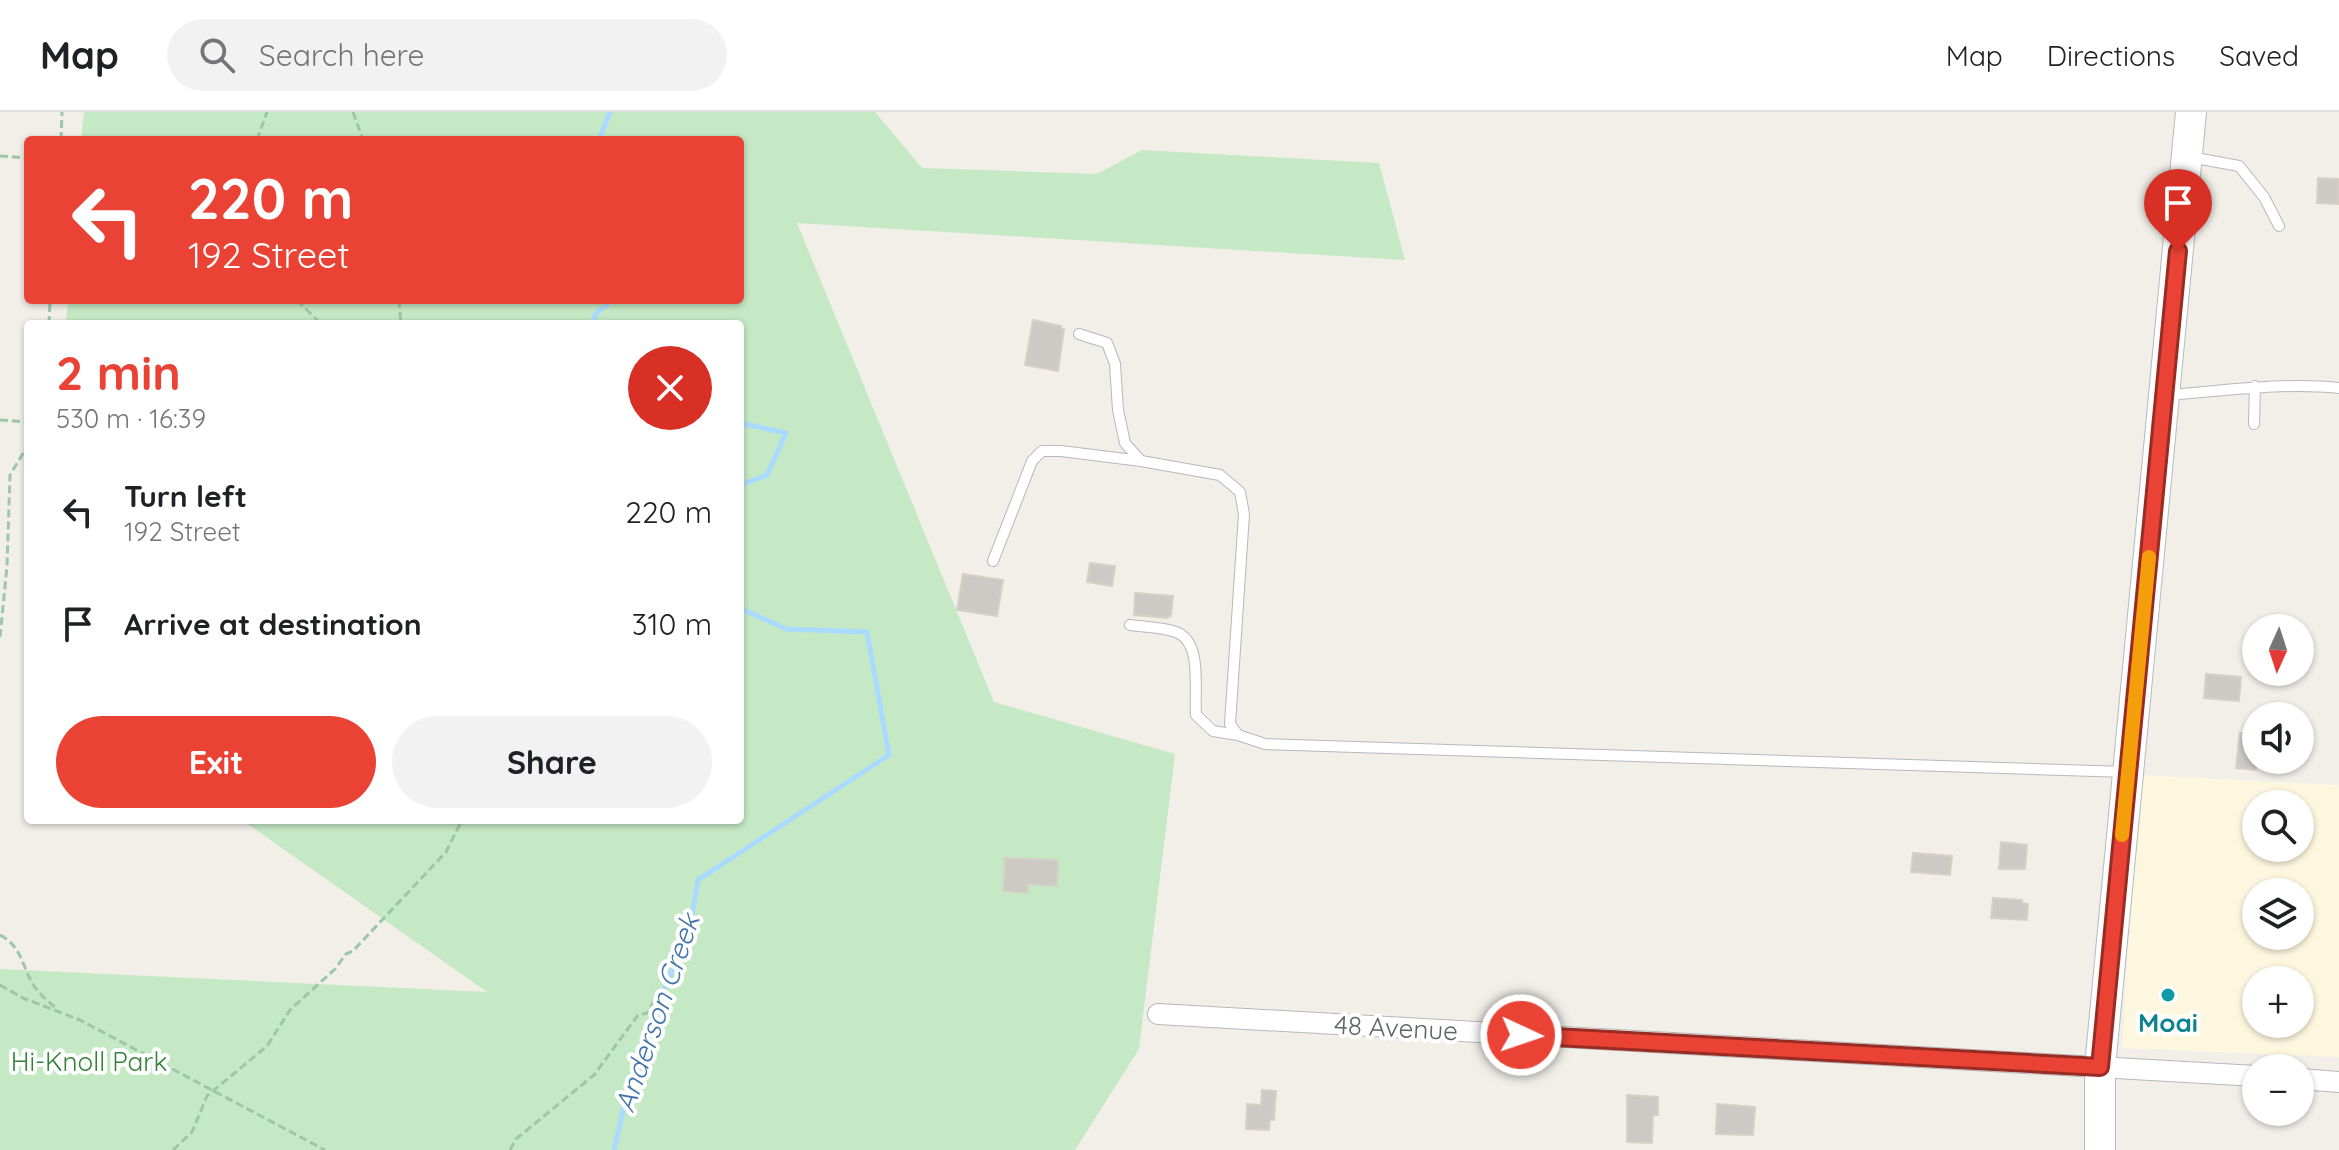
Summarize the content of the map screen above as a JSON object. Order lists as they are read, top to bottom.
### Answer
{
  "streets": {
    "street": ["48 Avenue"]
  },
  "water": ["Anderson Creek"],
  "parks": ["Hi-Knoll Park"],
  "places": ["Moai"],
  "north": "bottom",
  "page": {
    "header": "Map",
    "search": "Search here",
    "nav": ["Map", "Directions", "Saved"],
    "turn": ["220 m", "192 Street"],
    "heading": ["2 min", "530 m · 16:39"],
    "list": [
      {
        "name": "Turn left",
        "note": "192 Street",
        "value": "220 m"
      },
      {
        "name": "Arrive at destination",
        "value": "310 m"
      }
    ],
    "map_buttons": ["+", "−"],
    "buttons": ["Exit", "Share"]
  }
}
